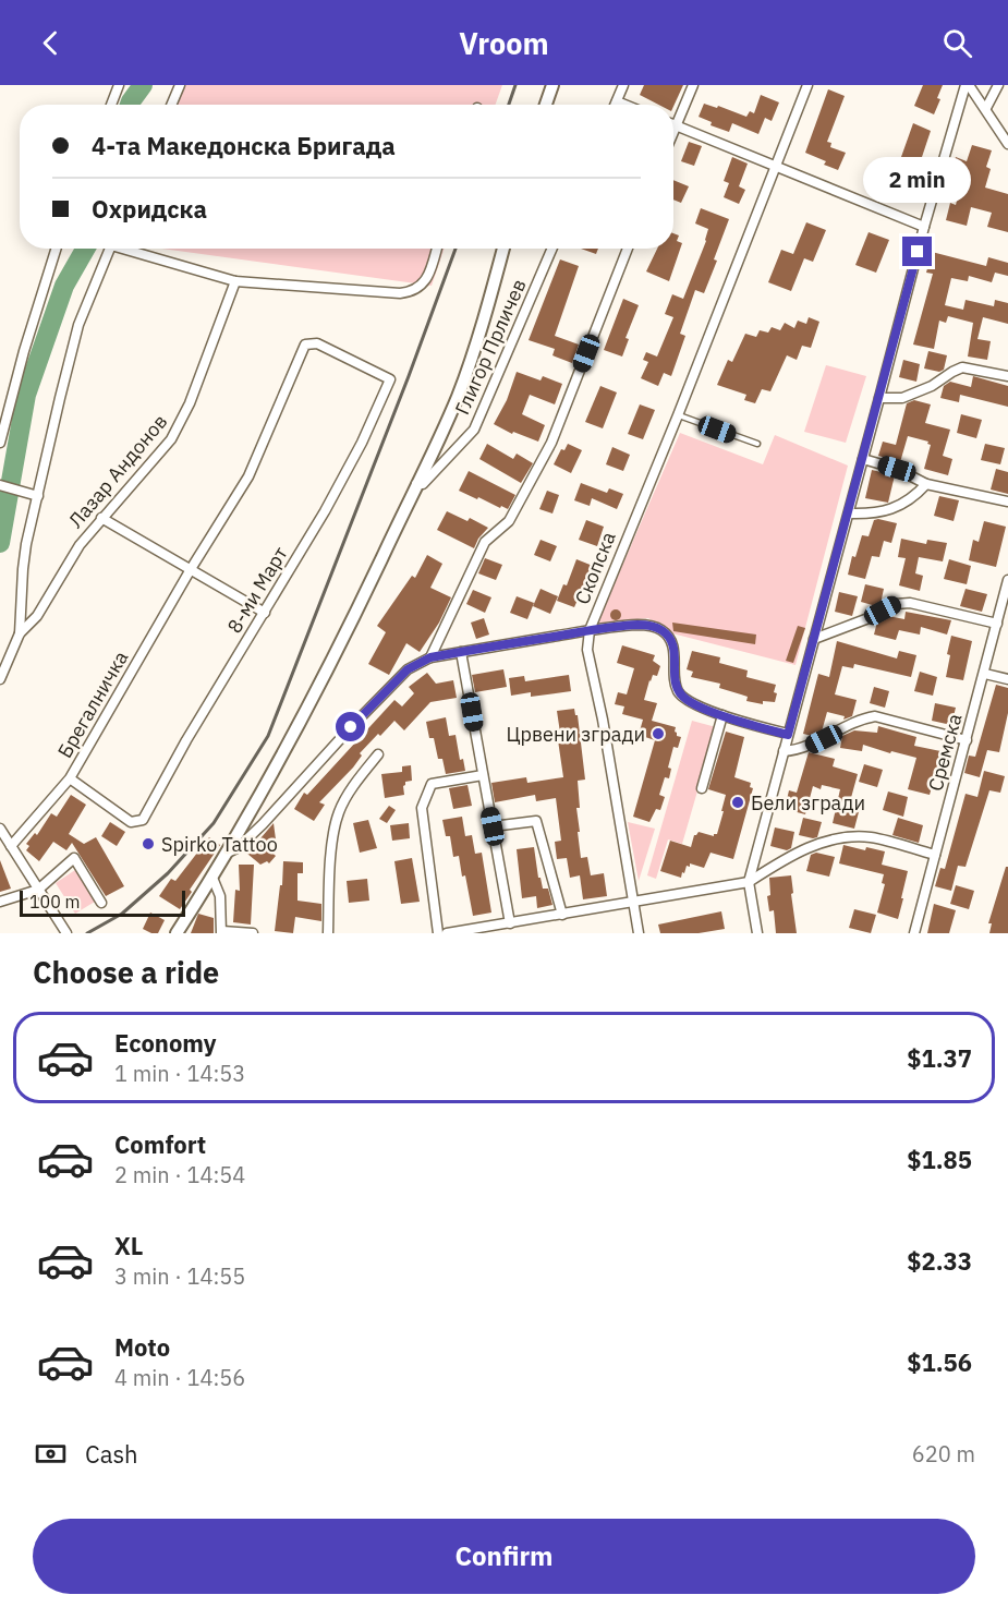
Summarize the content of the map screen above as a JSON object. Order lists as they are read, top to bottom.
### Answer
{
  "streets": {
    "street": [
      "Глигор Прличев",
      "Лазар Андонов",
      "Скопска",
      "8-ми Март",
      "Брегалничка",
      "Сремска"
    ]
  },
  "crossings": [
    ["8-ми Март", "Брегалничка"]
  ],
  "places": ["Црвени згради", "Бели згради", "Spirko Tattoo"],
  "scale_bar": "100 m",
  "page": {
    "header": "Vroom",
    "banner": ["4-та Македонска Бригада", "Охридска"],
    "bubble": "2 min",
    "scale": "100 m",
    "heading": "Choose a ride",
    "list": [
      {
        "name": "Economy",
        "note": "1 min · 14:53",
        "value": "$1.37"
      },
      {
        "name": "Comfort",
        "note": "2 min · 14:54",
        "value": "$1.85"
      },
      {
        "name": "XL",
        "note": "3 min · 14:55",
        "value": "$2.33"
      },
      {
        "name": "Moto",
        "note": "4 min · 14:56",
        "value": "$1.56"
      }
    ],
    "pay": ["Cash", "620 m"],
    "buttons": "Confirm"
  }
}
